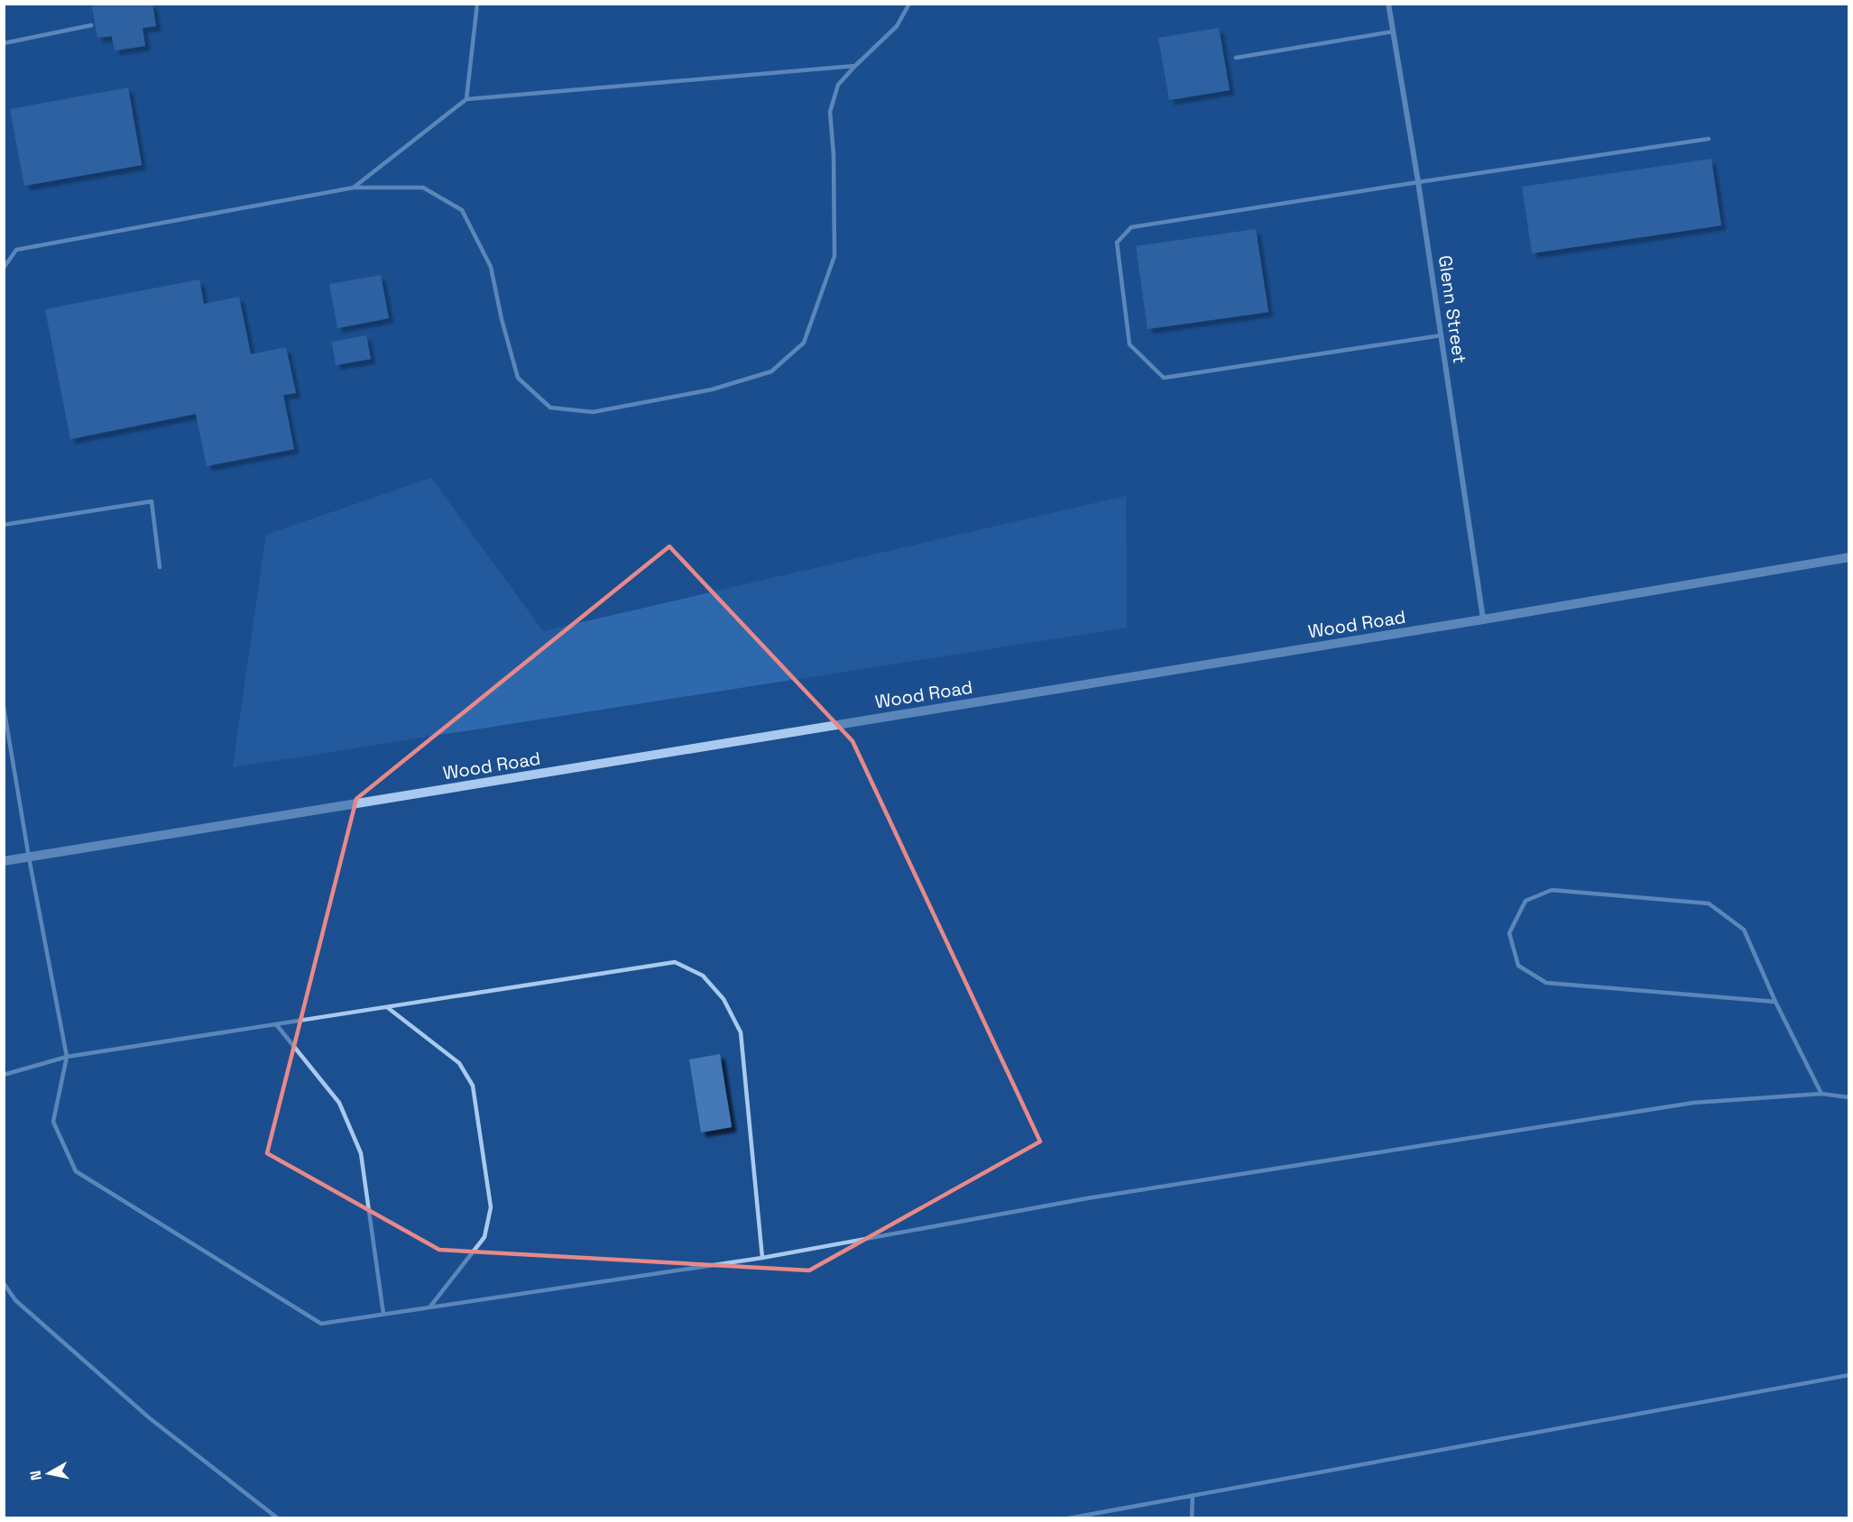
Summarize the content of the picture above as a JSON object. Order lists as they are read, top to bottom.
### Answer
{
  "streets": {
    "street": ["Glenn Street", "Wood Road"]
  },
  "crossings": [
    ["Glenn Street", "Wood Road"]
  ],
  "north": "left"
}
